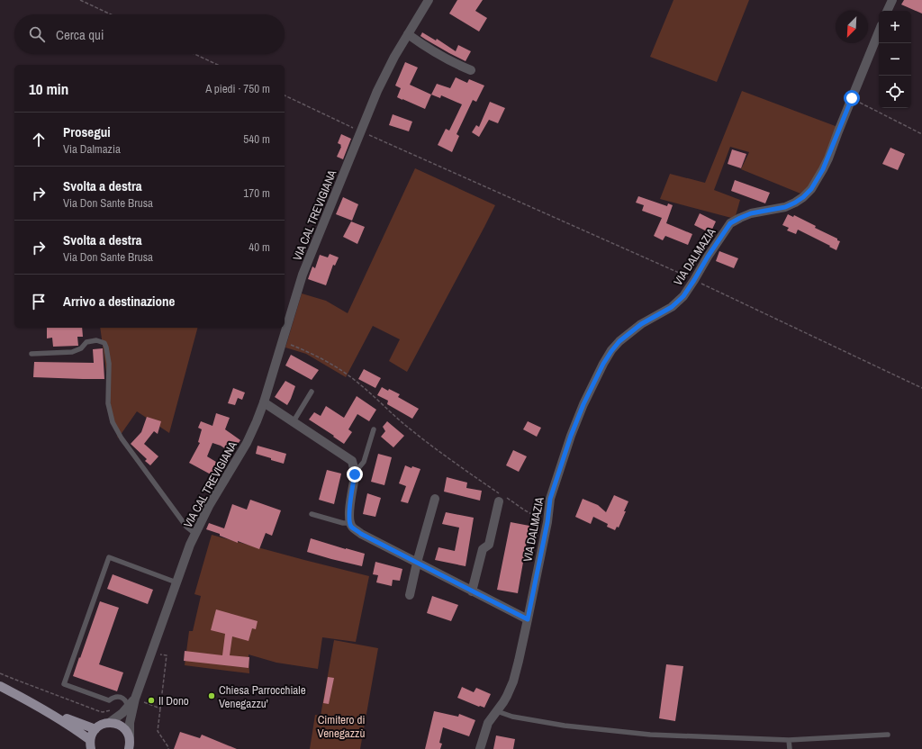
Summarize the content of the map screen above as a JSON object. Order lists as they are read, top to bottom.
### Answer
{
  "streets": {
    "street": ["VIA CAL TREVIGIANA", "VIA DALMAZIA"]
  },
  "parks": ["Cimitero di Venegazzù"],
  "places": ["Chiesa Parrocchiale Venegazzu'", "Il Dono"],
  "north": "bottom left",
  "page": {
    "map_buttons": ["+", "−"],
    "search": "Cerca qui",
    "heading": ["10 min", "A piedi · 750 m"],
    "list": [
      ["Prosegui", "Via Dalmazia", "540 m"],
      ["Svolta a destra", "Via Don Sante Brusa", "170 m"],
      ["Svolta a destra", "Via Don Sante Brusa", "40 m"],
      "Arrivo a destinazione"
    ]
  }
}
